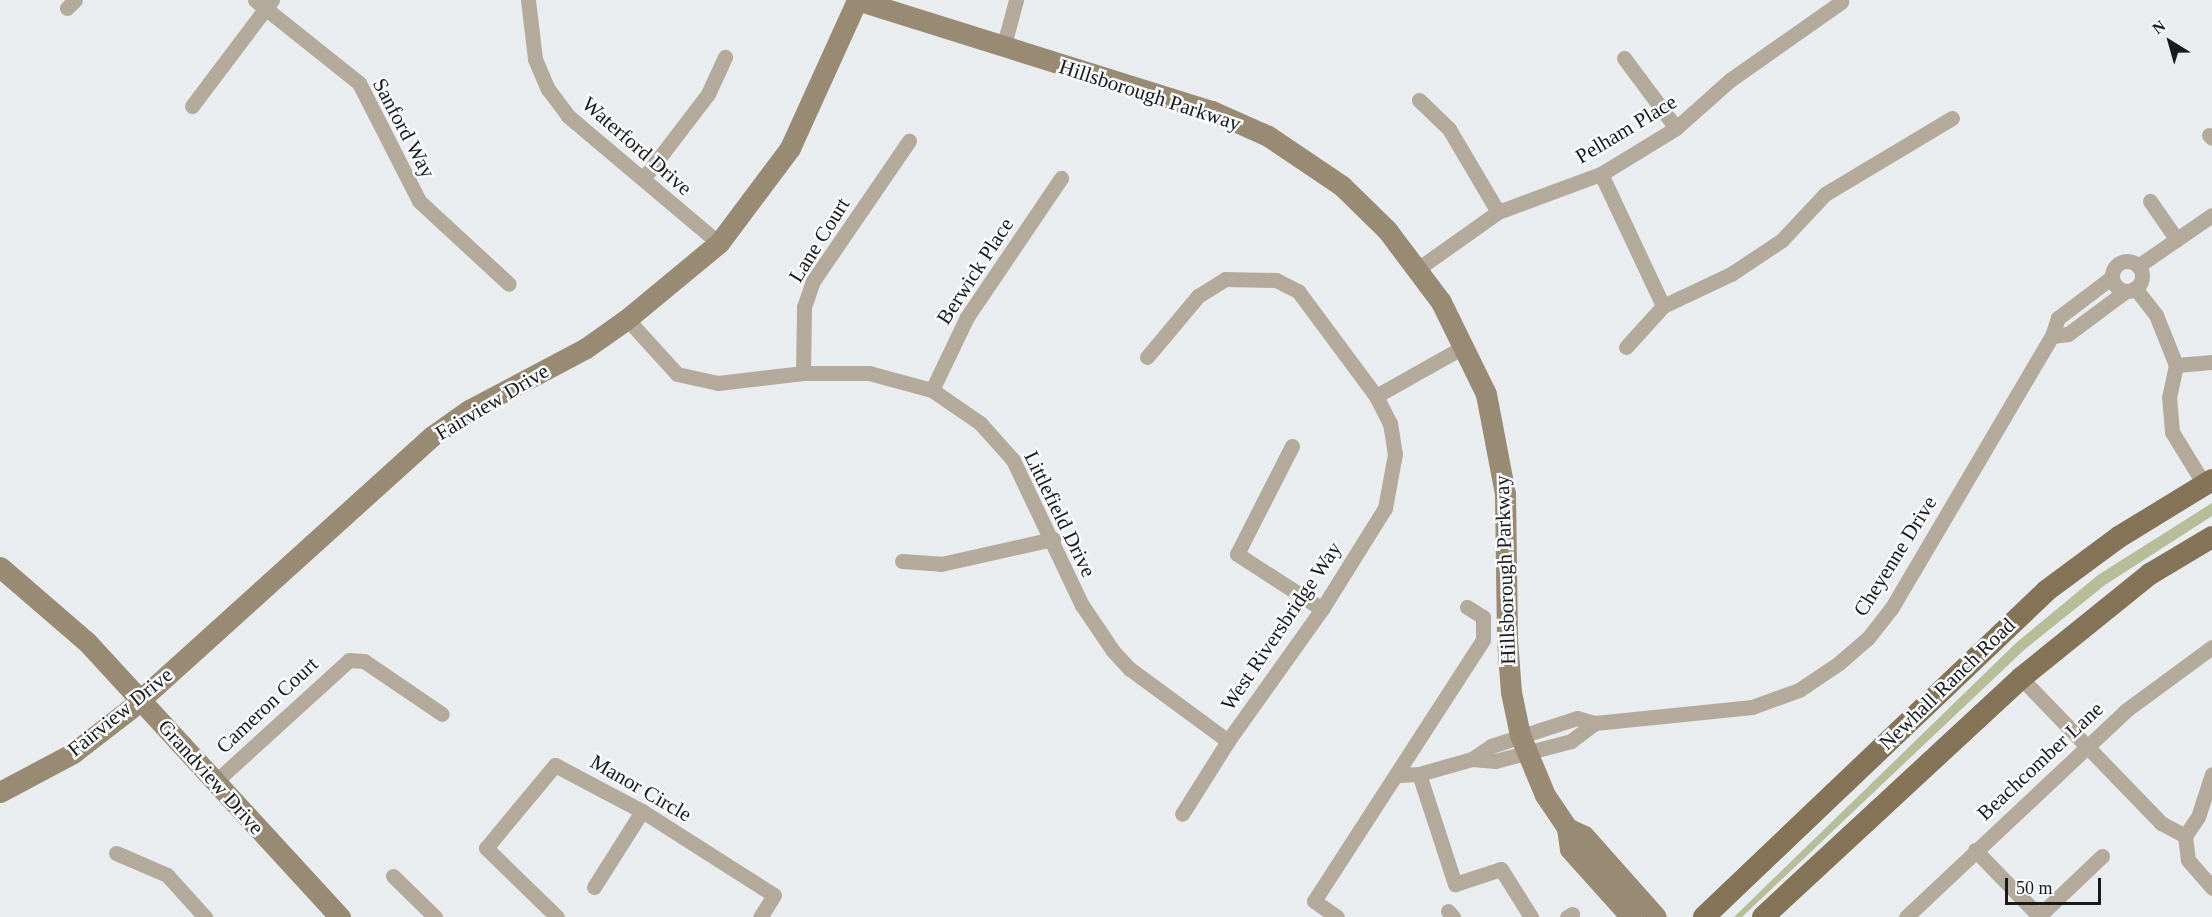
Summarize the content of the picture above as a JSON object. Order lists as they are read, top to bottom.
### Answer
{
  "streets": {
    "main road": ["Newhall Ranch Road"],
    "street": [
      "Hillsborough Parkway",
      "Sanford Way",
      "Pelham Place",
      "Waterford Drive",
      "Lane Court",
      "Berwick Place",
      "Fairview Drive",
      "Littlefield Drive",
      "Cheyenne Drive",
      "West Riversbridge Way",
      "Cameron Court",
      "Beachcomber Lane",
      "Grandview Drive",
      "Manor Circle"
    ]
  },
  "crossings": [
    ["Hillsborough Parkway", "Pelham Place"],
    ["Hillsborough Parkway", "Fairview Drive"],
    ["Hillsborough Parkway", "Cheyenne Drive"],
    ["Waterford Drive", "Fairview Drive"],
    ["Lane Court", "Littlefield Drive"],
    ["Berwick Place", "Littlefield Drive"],
    ["Fairview Drive", "Littlefield Drive"],
    ["Fairview Drive", "Grandview Drive"],
    ["Littlefield Drive", "West Riversbridge Way"],
    ["Cameron Court", "Grandview Drive"]
  ],
  "scale_bar": "50 m",
  "north": "top left"
}
